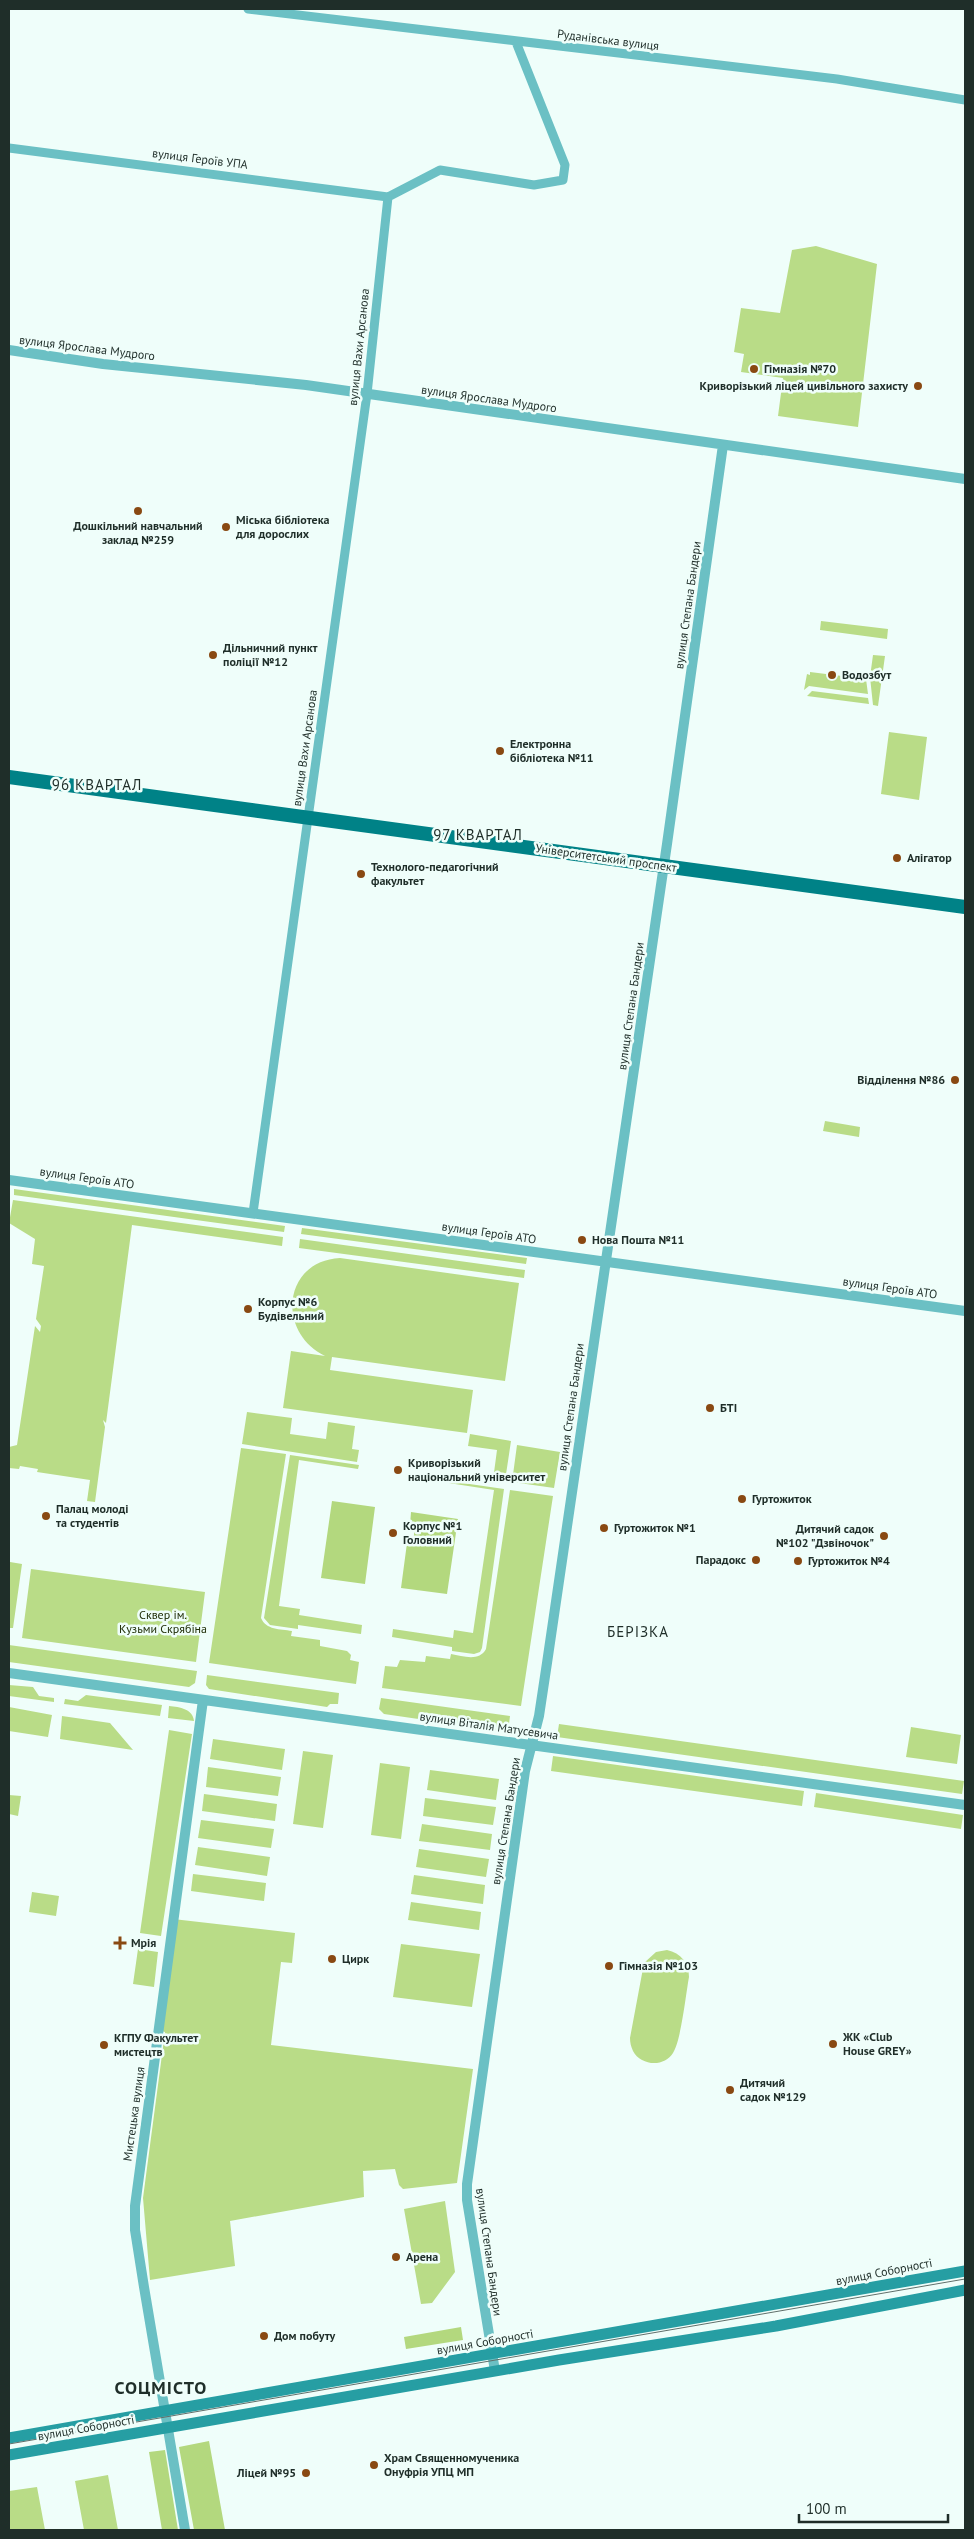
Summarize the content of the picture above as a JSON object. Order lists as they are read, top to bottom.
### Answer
{
  "streets": {
    "main road": ["Університетський проспект", "вулиця Соборності"],
    "street": [
      "Руданівська вулиця",
      "вулиця Героїв УПА",
      "вулиця Вахи Арсанова",
      "вулиця Ярослава Мудрого",
      "вулиця Степана Бандери",
      "вулиця Героїв АТО",
      "вулиця Віталія Матусевича",
      "Мистецька вулиця"
    ]
  },
  "crossings": [
    ["вулиця Героїв УПА", "вулиця Вахи Арсанова"],
    ["вулиця Вахи Арсанова", "вулиця Ярослава Мудрого"],
    ["вулиця Вахи Арсанова", "Університетський проспект"],
    ["вулиця Вахи Арсанова", "вулиця Героїв АТО"],
    ["вулиця Ярослава Мудрого", "вулиця Степана Бандери"],
    ["вулиця Степана Бандери", "Університетський проспект"],
    ["вулиця Степана Бандери", "вулиця Героїв АТО"],
    ["вулиця Степана Бандери", "вулиця Віталія Матусевича"],
    ["вулиця Степана Бандери", "вулиця Соборності"],
    ["вулиця Віталія Матусевича", "Мистецька вулиця"],
    ["Мистецька вулиця", "вулиця Соборності"]
  ],
  "districts": [
    "96 КВАРТАЛ",
    "97 КВАРТАЛ",
    "БЕРІЗКА",
    "СОЦМІСТО"
  ],
  "parks": ["Сквер ім. Кузьми Скрябіна"],
  "places": {
    "other": [
      "Гімназія №70",
      "Криворізький ліцей цивільного захисту",
      "Дошкільний навчальний заклад №259",
      "Міська бібліотека для дорослих",
      "Дільничний пункт поліції №12",
      "Водозбут",
      "Електронна бібліотека №11",
      "Алігатор",
      "Технолого-педагогічний факультет",
      "Відділення №86",
      "Нова Пошта №11",
      "Корпус №6 Будівельний",
      "БТІ",
      "Криворізький національний університет",
      "Гуртожиток",
      "Палац молоді та студентів",
      "Гуртожиток №1",
      "Корпус №1 Головний",
      "Дитячий садок №102 \"Дзвіночок\"",
      "Парадокс",
      "Гуртожиток №4",
      "Цирк",
      "Гімназія №103",
      "ЖК «Club House GREY»",
      "КГПУ Факультет мистецтв",
      "Дитячий садок №129",
      "Арена",
      "Дом побуту",
      "Храм Священномученика Онуфрія УПЦ МП",
      "Ліцей №95"
    ],
    "health": ["Мрія"]
  },
  "scale_bar": "100 m"
}
